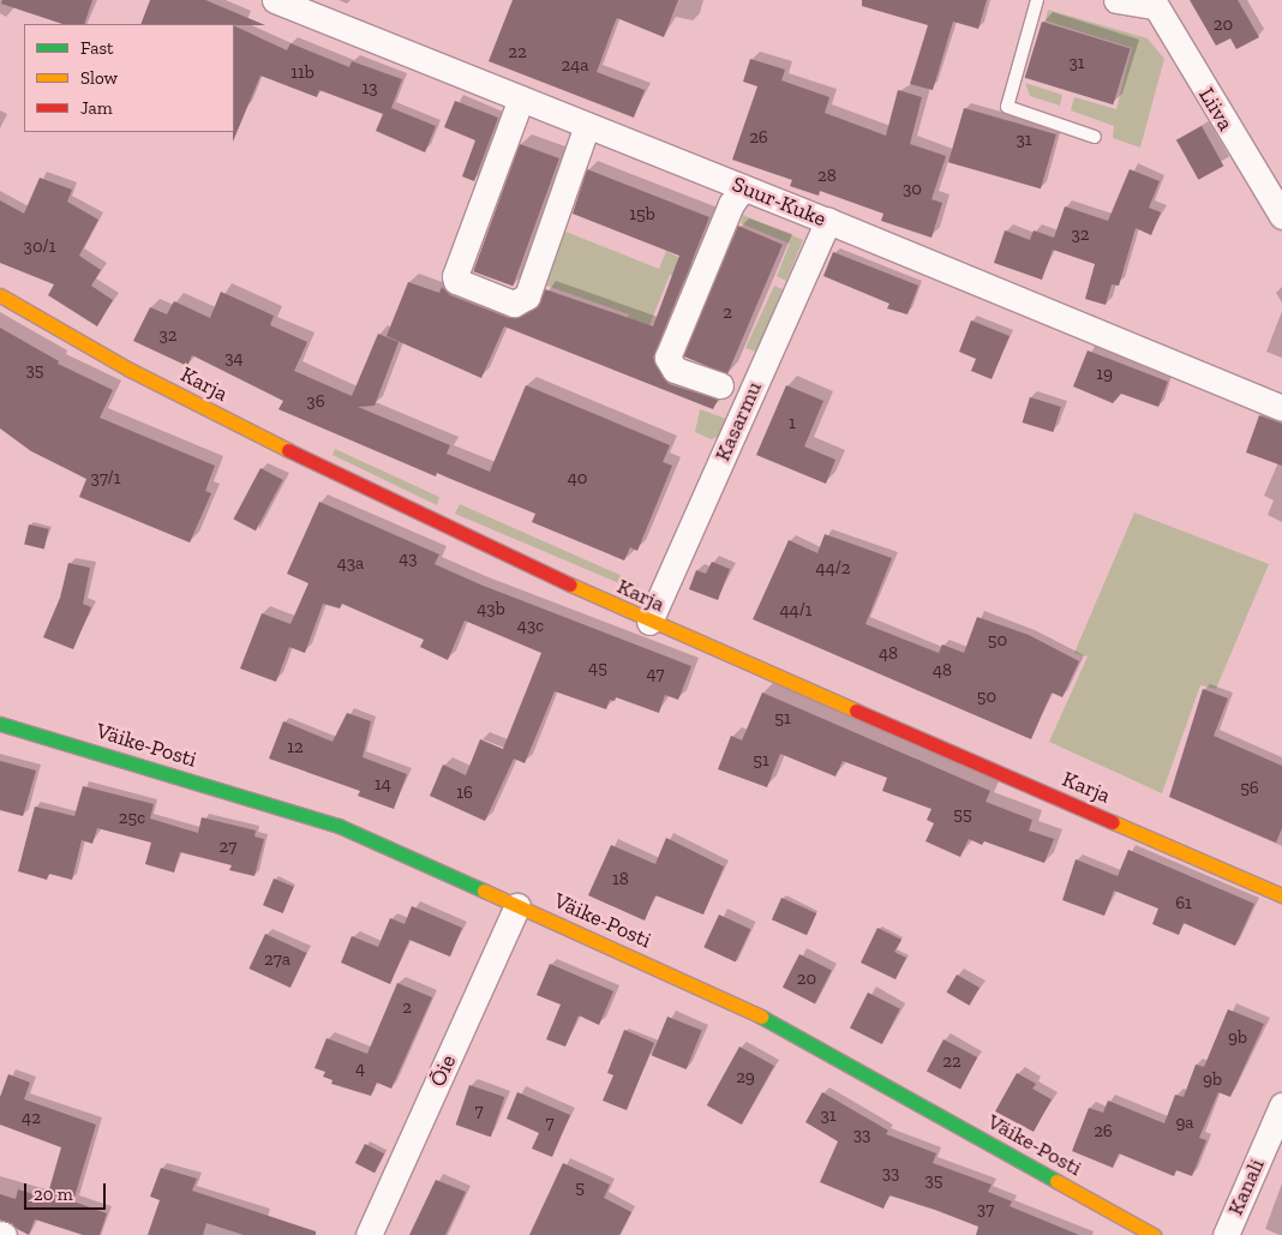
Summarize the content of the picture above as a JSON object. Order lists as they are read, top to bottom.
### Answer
{
  "streets": {
    "street": [
      "Liiva",
      "Suur-Kuke",
      "Karja",
      "Kasarmu",
      "Väike-Posti",
      "Õie",
      "Kanali"
    ]
  },
  "crossings": [
    ["Suur-Kuke", "Kasarmu"],
    ["Karja", "Kasarmu"],
    ["Väike-Posti", "Õie"]
  ],
  "house_numbers": [
    "20",
    "22",
    "31",
    "24a",
    "11b",
    "13",
    "26",
    "31",
    "28",
    "30",
    "15b",
    "32",
    "30/1",
    "2",
    "32",
    "34",
    "35",
    "19",
    "36",
    "1",
    "37/1",
    "40",
    "43",
    "43a",
    "44/2",
    "43b",
    "44/1",
    "43c",
    "50",
    "48",
    "45",
    "48",
    "47",
    "50",
    "51",
    "12",
    "51",
    "14",
    "56",
    "16",
    "55",
    "25c",
    "27",
    "18",
    "61",
    "27a",
    "20",
    "2",
    "9b",
    "22",
    "4",
    "29",
    "9b",
    "7",
    "31",
    "42",
    "7",
    "9a",
    "26",
    "33",
    "33",
    "35",
    "5",
    "37"
  ],
  "legend": ["Fast", "Slow", "Jam"],
  "scale_bar": "20 m"
}
